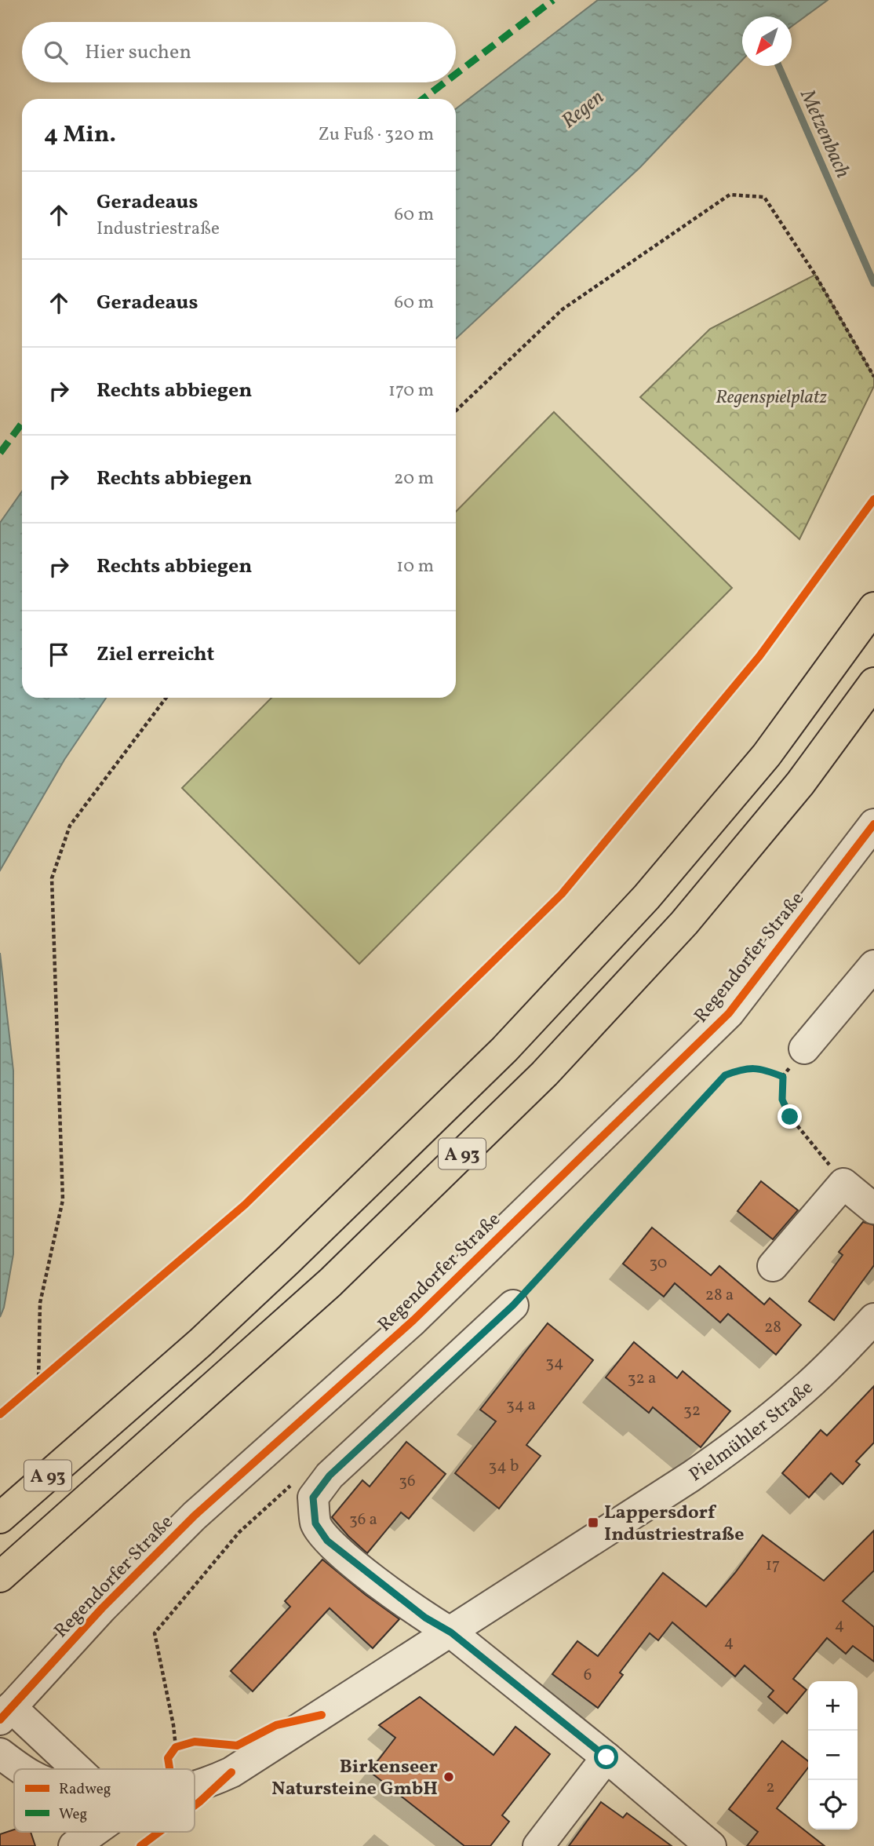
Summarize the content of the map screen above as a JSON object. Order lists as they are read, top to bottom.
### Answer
{
  "streets": {
    "highway": ["A 93"],
    "street": ["Regendorfer Straße", "Pielmühler Straße"]
  },
  "water": ["Regen", "Metzenbach"],
  "parks": ["Regenspielplatz"],
  "places": {
    "transit": ["Lappersdorf Industriestraße"],
    "other": ["Birkenseer Natursteine GmbH"]
  },
  "house_numbers": [
    "30",
    "28 a",
    "28",
    "34",
    "32 a",
    "34 a",
    "32",
    "34 b",
    "36",
    "36 a",
    "17",
    "4",
    "4",
    "6",
    "2"
  ],
  "legend": ["Radweg", "Weg"],
  "north": "bottom left",
  "page": {
    "search": "Hier suchen",
    "heading": ["4 Min.", "Zu Fuß · 320 m"],
    "list": [
      ["Geradeaus", "Industriestraße", "60 m"],
      ["Geradeaus", "60 m"],
      ["Rechts abbiegen", "170 m"],
      ["Rechts abbiegen", "20 m"],
      ["Rechts abbiegen", "10 m"],
      "Ziel erreicht"
    ],
    "map_buttons": ["+", "−"]
  }
}
